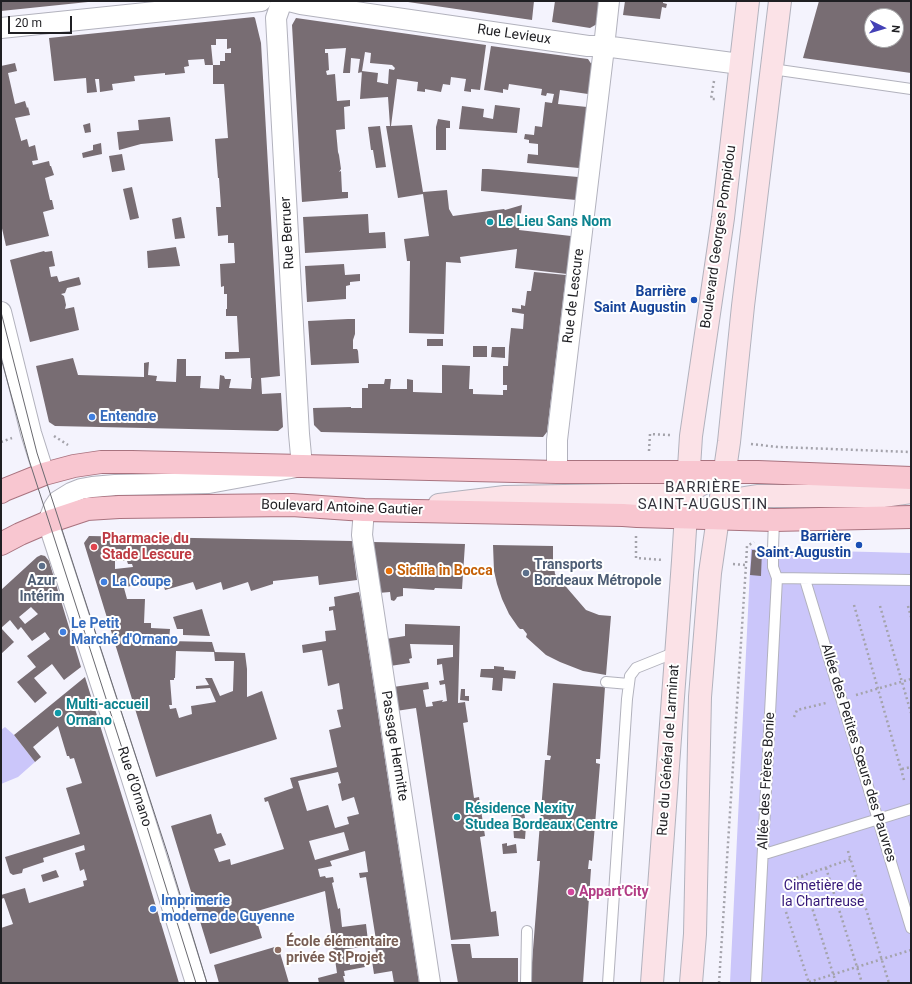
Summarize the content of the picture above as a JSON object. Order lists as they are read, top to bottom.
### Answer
{
  "streets": {
    "main road": ["Boulevard Georges Pompidou", "Boulevard Antoine Gautier", "Rue du Général de Larminat"],
    "street": [
      "Rue Levieux",
      "Rue Berruer",
      "Rue de Lescure",
      "Passage Hermitte",
      "Rue d'Ornano"
    ],
    "lane": ["Allée des Petites Sœurs des Pauvres", "Allée des Frères Bonie"]
  },
  "crossings": [
    ["Rue Levieux", "Boulevard Georges Pompidou"],
    ["Rue Levieux", "Rue de Lescure"],
    ["Boulevard Georges Pompidou", "Boulevard Antoine Gautier"],
    ["Boulevard Georges Pompidou", "Rue du Général de Larminat"],
    ["Boulevard Antoine Gautier", "Passage Hermitte"],
    ["Boulevard Antoine Gautier", "Rue du Général de Larminat"],
    ["Boulevard Antoine Gautier", "Allée des Frères Bonie"],
    ["Boulevard Antoine Gautier", "Rue d'Ornano"]
  ],
  "districts": ["BARRIÈRE SAINT-AUGUSTIN"],
  "parks": ["Cimetière de la Chartreuse"],
  "places": [
    "Le Lieu Sans Nom",
    "Barrière Saint Augustin",
    "Entendre",
    "Barrière Saint-Augustin",
    "Pharmacie du Stade Lescure",
    "Azur Intérim",
    "Sicilia in Bocca",
    "Transports Bordeaux Métropole",
    "La Coupe",
    "Le Petit Marché d'Ornano",
    "Multi-accueil Ornano",
    "Résidence Nexity Studea Bordeaux Centre",
    "Appart'City",
    "Imprimerie moderne de Guyenne",
    "École élémentaire privée St Projet"
  ],
  "scale_bar": "20 m",
  "north": "right"
}
